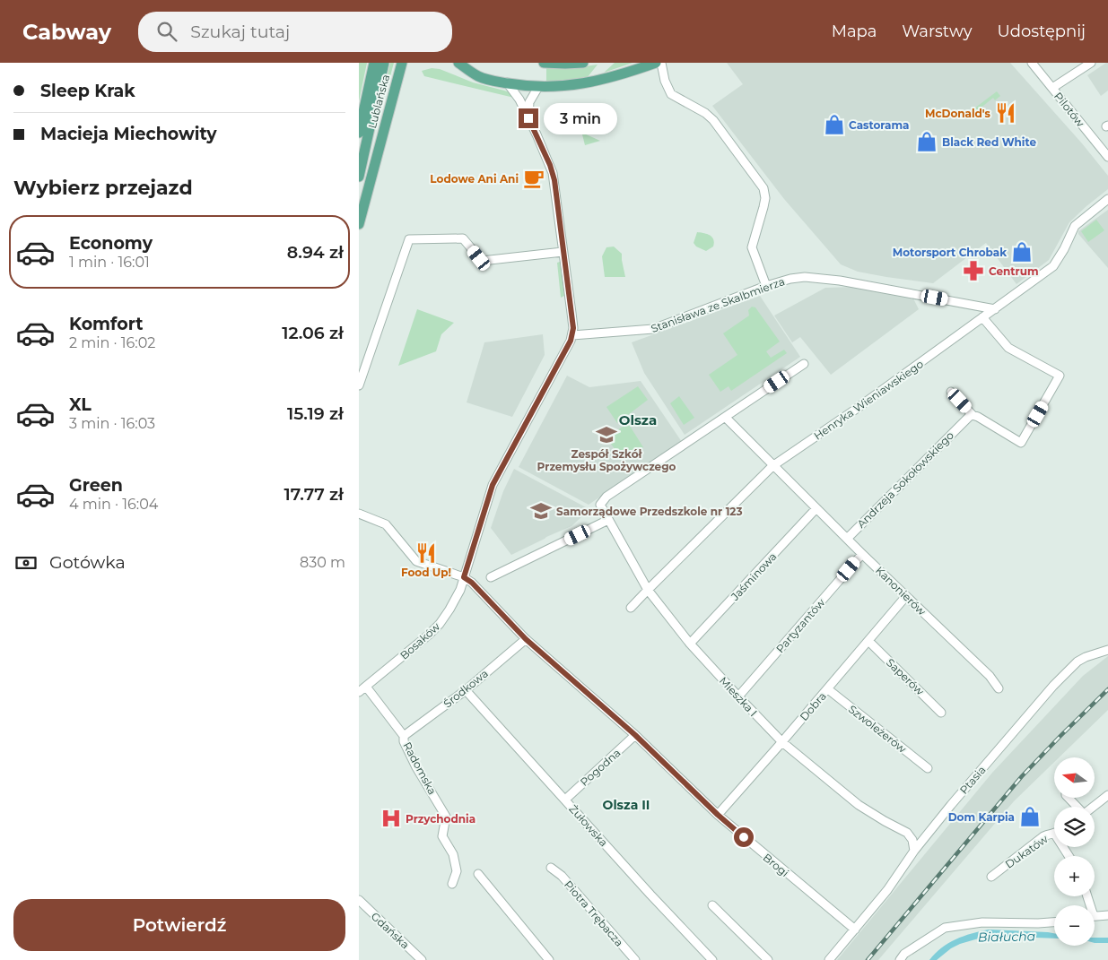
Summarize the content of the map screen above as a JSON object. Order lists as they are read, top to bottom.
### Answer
{
  "streets": {
    "main road": ["Lublańska"],
    "street": [
      "Pilotów",
      "Stanisława ze Skalbmierza",
      "Henryka Wieniawskiego",
      "Andrzeja Sokołowskiego",
      "Jaśminowa",
      "Kanonierów",
      "Partyzantów",
      "Bosaków",
      "Saperów",
      "Środkowa",
      "Mieszka I",
      "Dobra",
      "Szwoleżerów",
      "Pogodna",
      "Radomska",
      "Ptasia",
      "Żułowska",
      "Dukatów",
      "Brogi",
      "Piotra Trębacza",
      "Gdańska"
    ]
  },
  "crossings": [
    ["Stanisława ze Skalbmierza", "Henryka Wieniawskiego"],
    ["Stanisława ze Skalbmierza", "Bosaków"],
    ["Henryka Wieniawskiego", "Kanonierów"],
    ["Henryka Wieniawskiego", "Mieszka I"],
    ["Andrzeja Sokołowskiego", "Kanonierów"],
    ["Jaśminowa", "Kanonierów"],
    ["Jaśminowa", "Mieszka I"],
    ["Kanonierów", "Partyzantów"],
    ["Kanonierów", "Mieszka I"],
    ["Kanonierów", "Dobra"],
    ["Partyzantów", "Mieszka I"],
    ["Bosaków", "Radomska"],
    ["Bosaków", "Brogi"],
    ["Saperów", "Dobra"],
    ["Środkowa", "Radomska"],
    ["Środkowa", "Żułowska"],
    ["Środkowa", "Brogi"],
    ["Mieszka I", "Dobra"],
    ["Mieszka I", "Ptasia"],
    ["Dobra", "Szwoleżerów"],
    ["Dobra", "Brogi"],
    ["Pogodna", "Żułowska"],
    ["Pogodna", "Brogi"],
    ["Ptasia", "Brogi"]
  ],
  "districts": ["Olsza", "Olsza II"],
  "water": ["Białucha"],
  "places": {
    "restaurant": ["McDonald's", "Food Up!"],
    "shop": [
      "Castorama",
      "Black Red White",
      "Motorsport Chrobak",
      "Dom Karpia"
    ],
    "cafe": ["Lodowe Ani Ani"],
    "pharmacy": ["Centrum"],
    "school or university": ["Zespół Szkół Przemysłu Spożywczego", "Samorządowe Przedszkole nr 123"],
    "hospital": ["Przychodnia"]
  },
  "north": "left",
  "page": {
    "header": "Cabway",
    "search": "Szukaj tutaj",
    "nav": ["Mapa", "Warstwy", "Udostępnij"],
    "banner": ["Sleep Krak", "Macieja Miechowity"],
    "bubble": "3 min",
    "heading": "Wybierz przejazd",
    "list": [
      {
        "name": "Economy",
        "note": "1 min · 16:01",
        "value": "8.94 zł"
      },
      {
        "name": "Komfort",
        "note": "2 min · 16:02",
        "value": "12.06 zł"
      },
      {
        "name": "XL",
        "note": "3 min · 16:03",
        "value": "15.19 zł"
      },
      {
        "name": "Green",
        "note": "4 min · 16:04",
        "value": "17.77 zł"
      }
    ],
    "pay": ["Gotówka", "830 m"],
    "map_buttons": ["+", "−"],
    "buttons": "Potwierdź"
  }
}
